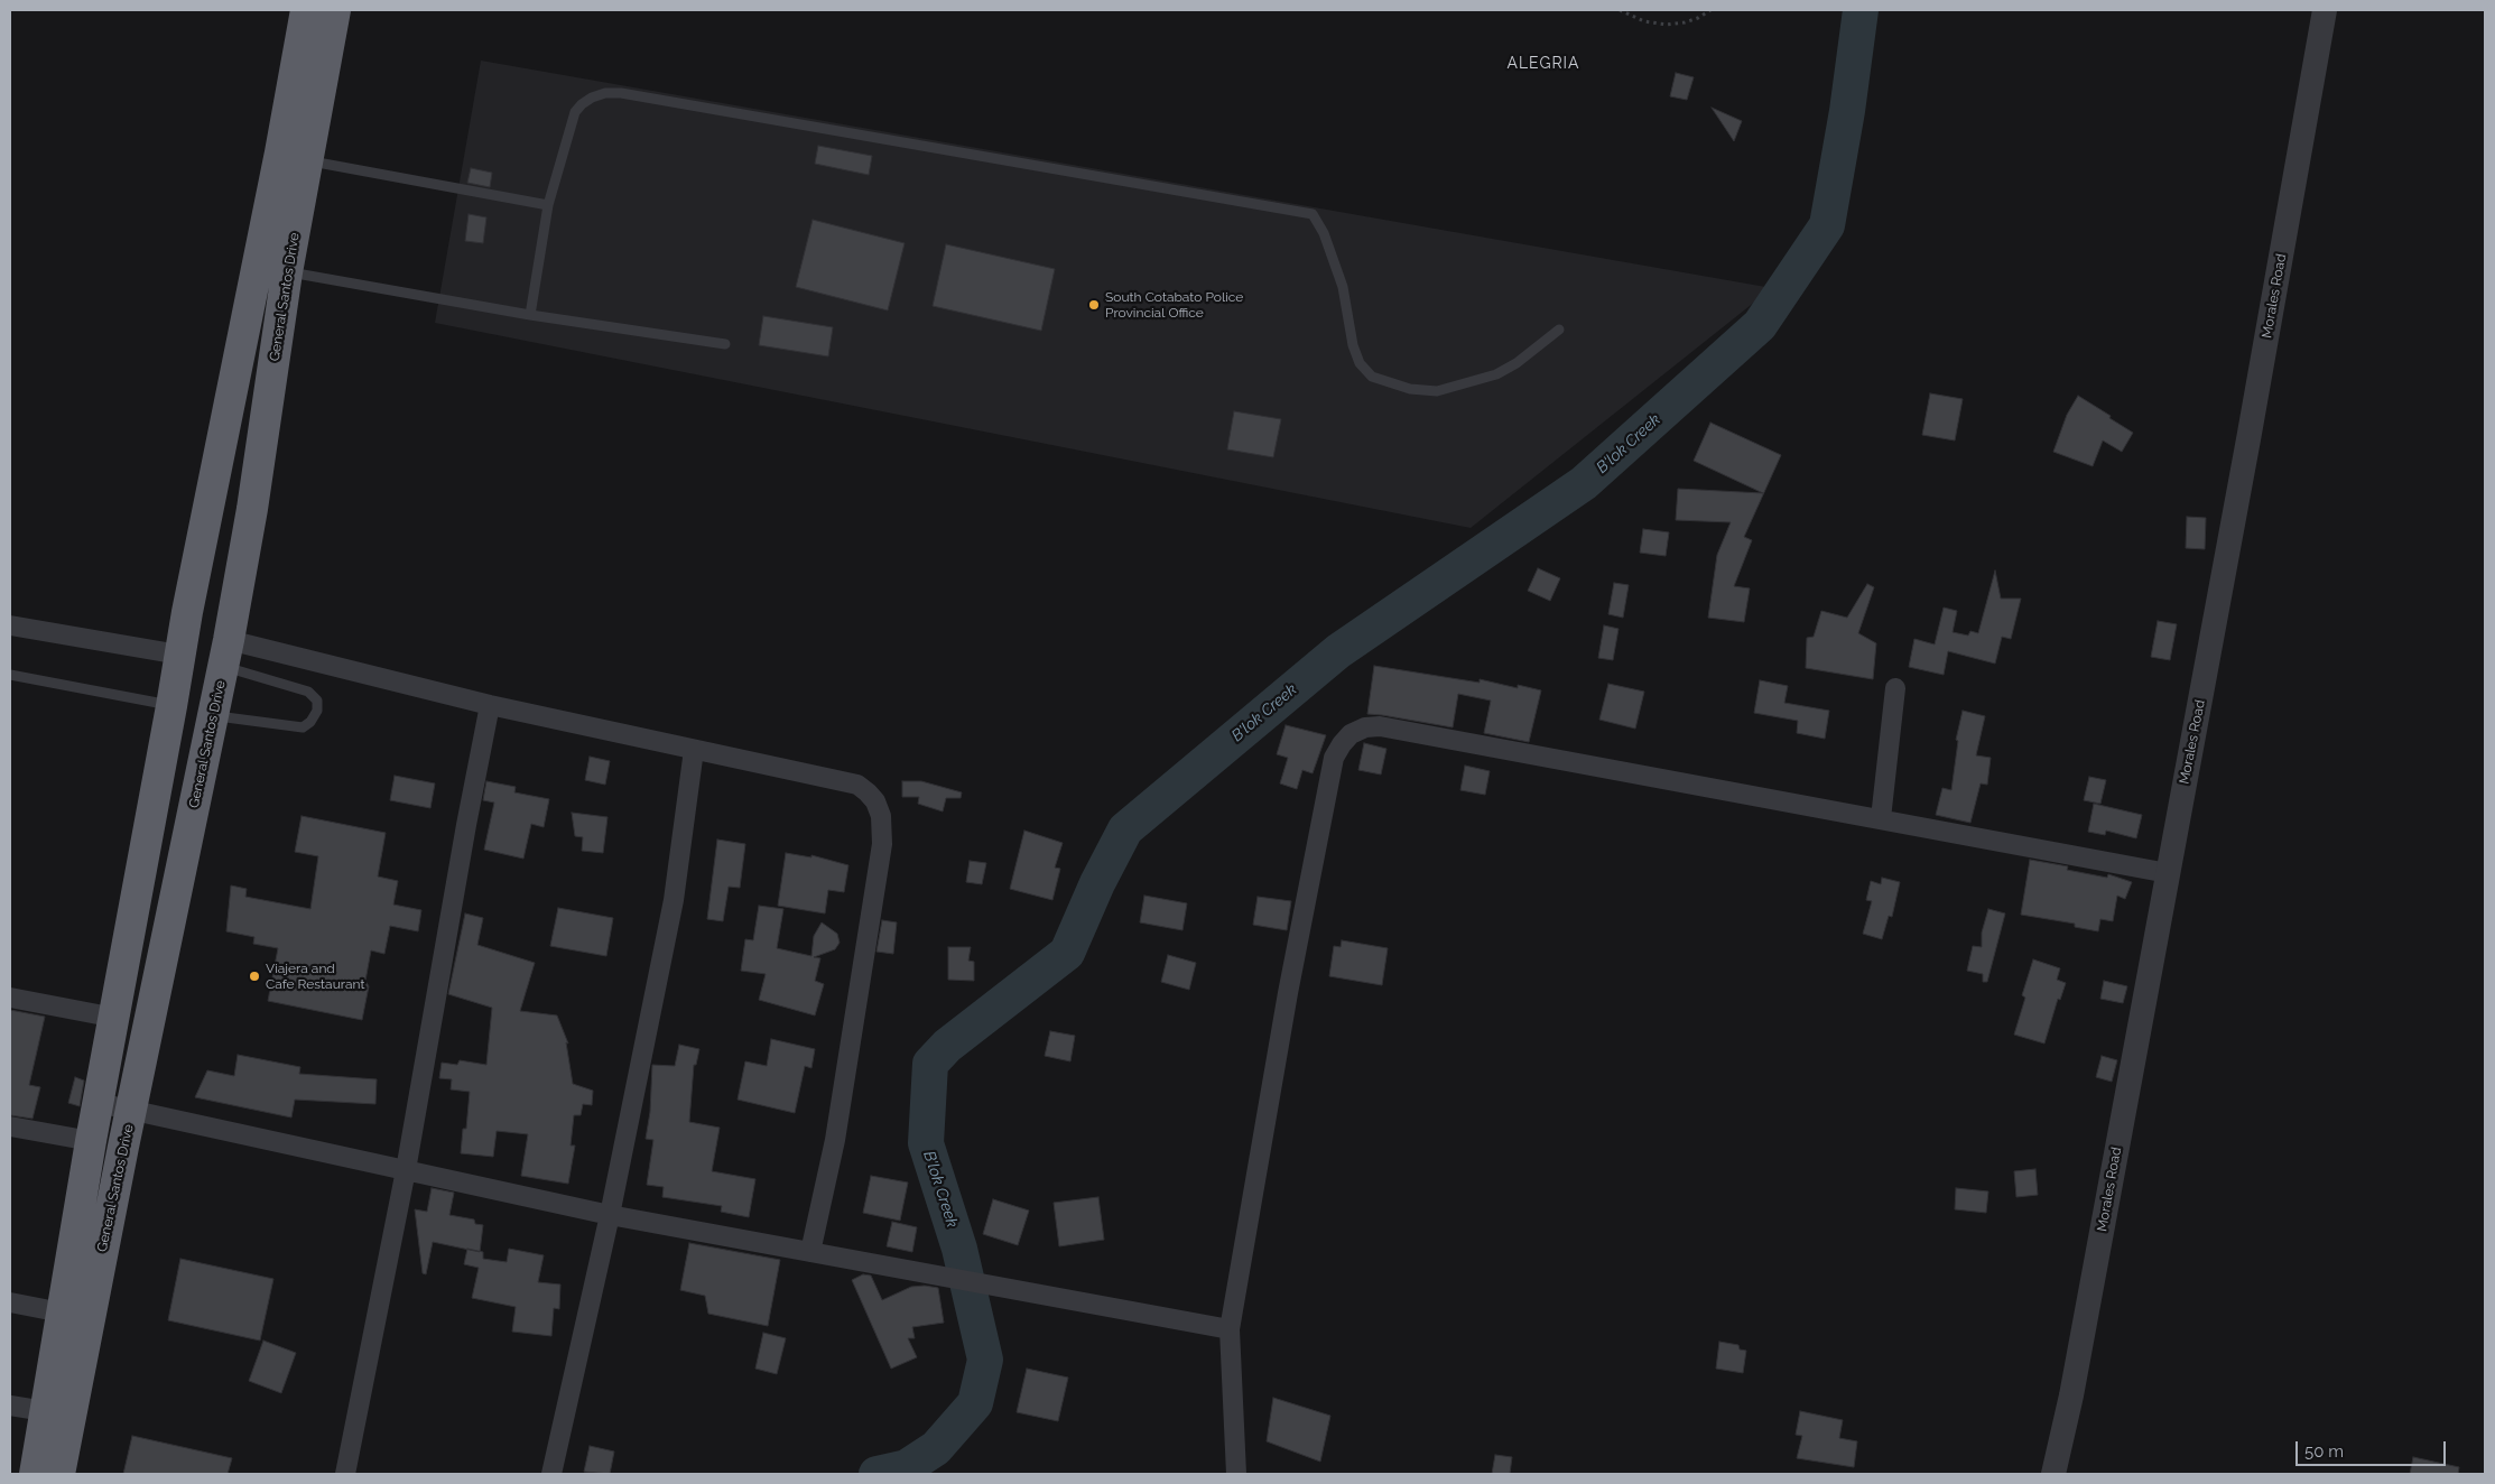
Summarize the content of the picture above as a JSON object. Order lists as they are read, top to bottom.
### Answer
{
  "streets": {
    "highway": ["General Santos Drive"],
    "street": ["Morales Road"]
  },
  "districts": ["ALEGRIA"],
  "water": ["B'lok Creek"],
  "places": ["South Cotabato Police Provincial Office", "Viajera and Cafe Restaurant"],
  "scale_bar": "50 m"
}
